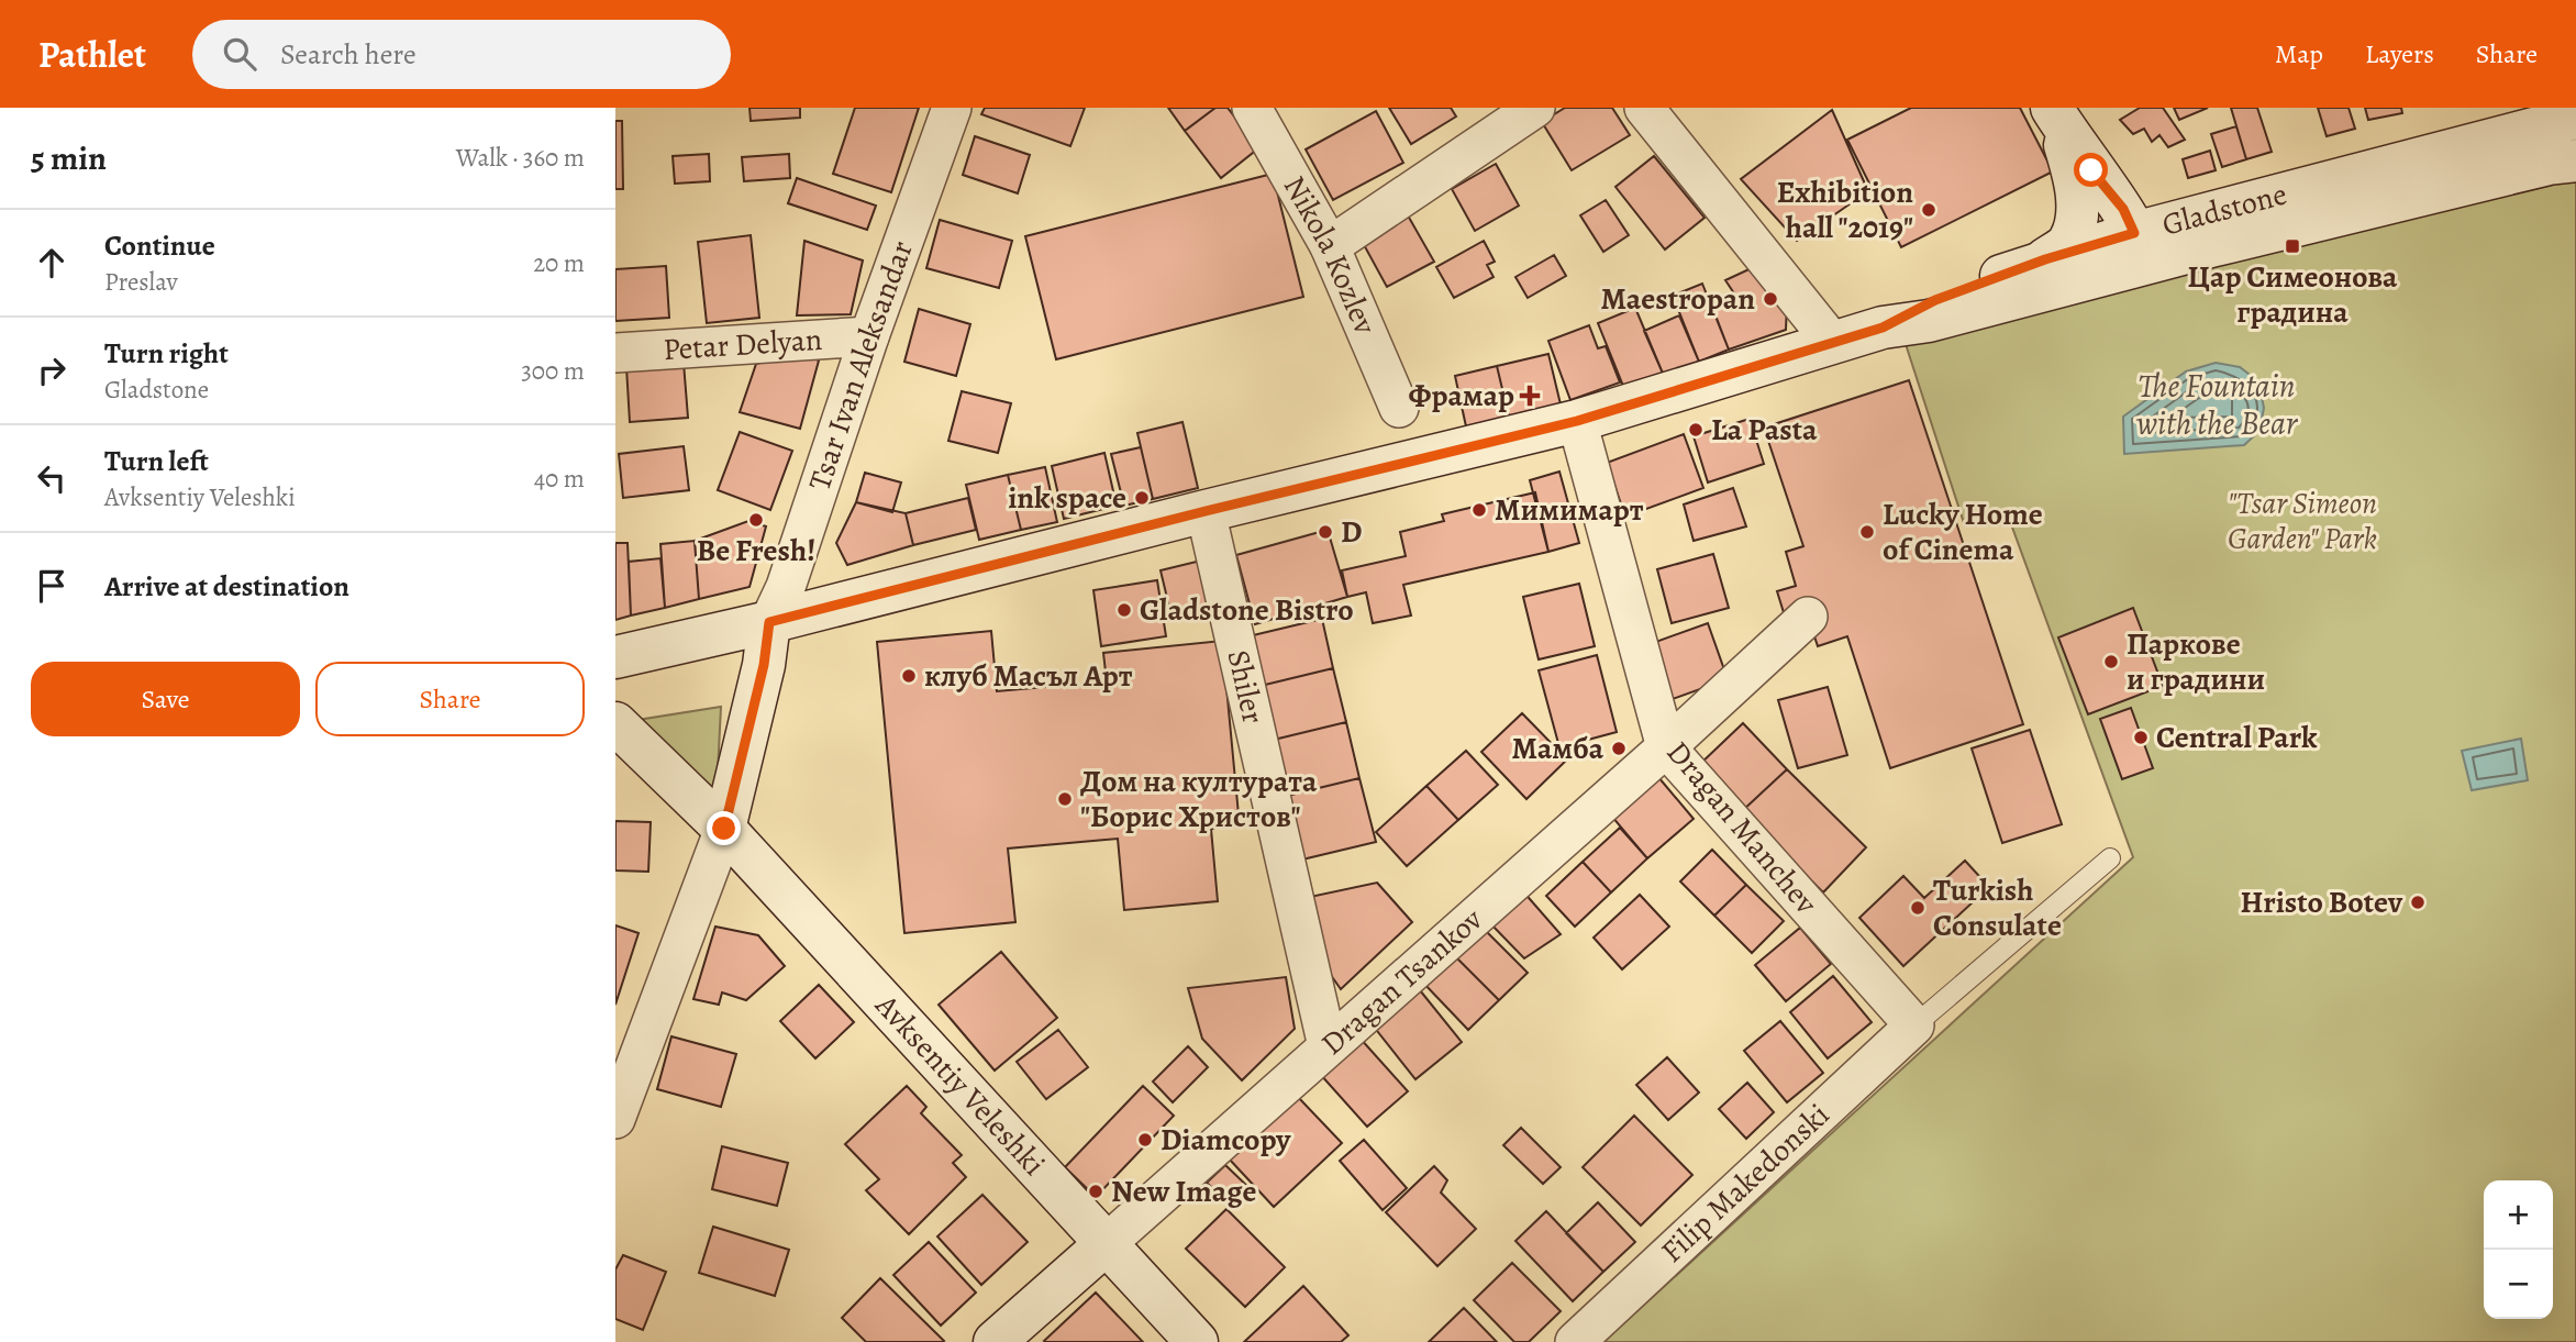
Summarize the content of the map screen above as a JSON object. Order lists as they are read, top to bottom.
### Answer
{
  "streets": {
    "main road": ["Gladstone", "Dragan Tsankov", "Avksentiy Veleshki"],
    "street": [
      "Nikola Kozlev",
      "Petar Delyan",
      "Tsar Ivan Aleksandar",
      "Shiler",
      "Dragan Manchev",
      "Filip Makedonski"
    ]
  },
  "crossings": [
    ["Gladstone", "Tsar Ivan Aleksandar"],
    ["Gladstone", "Shiler"],
    ["Gladstone", "Dragan Manchev"],
    ["Petar Delyan", "Tsar Ivan Aleksandar"],
    ["Shiler", "Dragan Tsankov"],
    ["Dragan Manchev", "Dragan Tsankov"],
    ["Dragan Manchev", "Filip Makedonski"],
    ["Dragan Tsankov", "Avksentiy Veleshki"]
  ],
  "water": ["The Fountain with the Bear"],
  "parks": ["\"Tsar Simeon Garden\" Park"],
  "places": {
    "other": [
      "Exhibition hall \"2019\"",
      "Maestropan",
      "La Pasta",
      "ink space",
      "Мимимарт",
      "Be Fresh!",
      "D",
      "Lucky Home of Cinema",
      "Gladstone Bistro",
      "Паркове и градини",
      "клуб Масъл Арт",
      "Central Park",
      "Мамба",
      "Дом на културата \"Борис Христов\"",
      "Hristo Botev",
      "Turkish Consulate",
      "Diamcopy",
      "New Image"
    ],
    "transit": ["Цар Симеонова градина"],
    "health": ["Фрамар"]
  },
  "page": {
    "header": "Pathlet",
    "search": "Search here",
    "nav": ["Map", "Layers", "Share"],
    "heading": ["5 min", "Walk · 360 m"],
    "list": [
      ["Continue", "Preslav", "20 m"],
      ["Turn right", "Gladstone", "300 m"],
      ["Turn left", "Avksentiy Veleshki", "40 m"],
      "Arrive at destination"
    ],
    "buttons": ["Save", "Share"],
    "map_buttons": ["+", "−"]
  }
}
